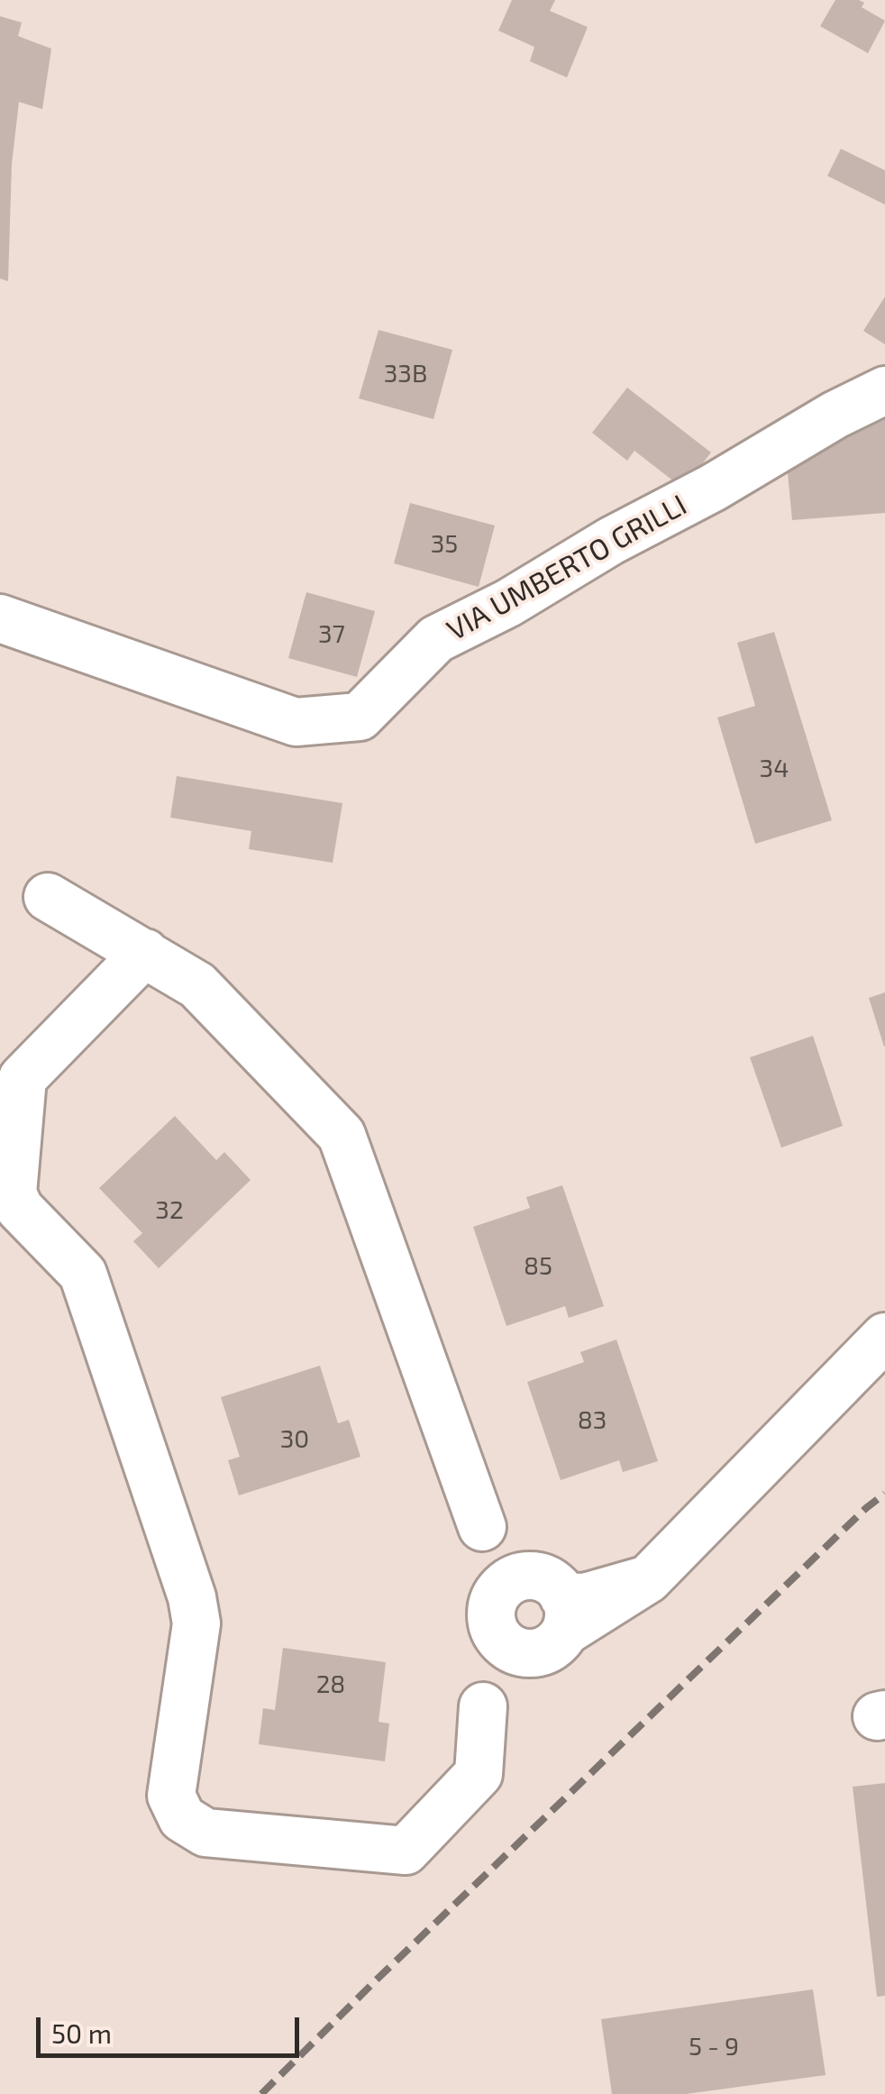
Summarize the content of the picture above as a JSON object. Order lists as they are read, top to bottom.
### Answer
{
  "streets": {
    "street": ["VIA UMBERTO GRILLI"]
  },
  "house_numbers": [
    "33B",
    "35",
    "37",
    "34",
    "32",
    "85",
    "83",
    "30",
    "28",
    "5 - 9"
  ],
  "scale_bar": "50 m"
}
